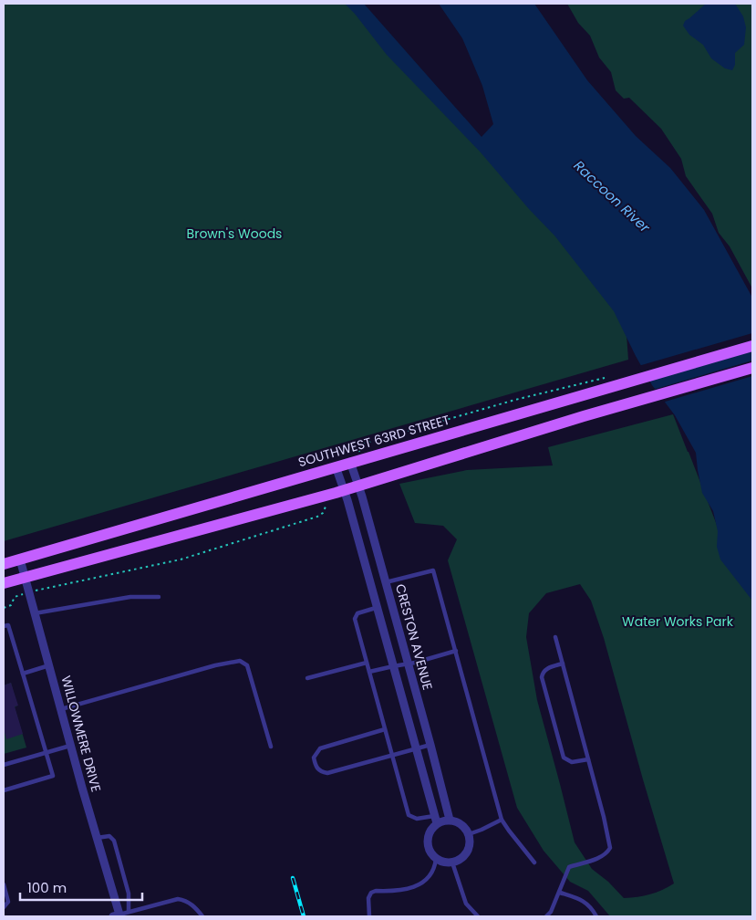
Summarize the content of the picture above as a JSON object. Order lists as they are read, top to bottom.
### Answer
{
  "streets": {
    "main road": ["SOUTHWEST 63RD STREET"],
    "street": ["CRESTON AVENUE", "WILLOWMERE DRIVE"]
  },
  "crossings": [
    ["SOUTHWEST 63RD STREET", "CRESTON AVENUE"],
    ["SOUTHWEST 63RD STREET", "WILLOWMERE DRIVE"]
  ],
  "water": ["Raccoon River"],
  "parks": ["Brown's Woods", "Water Works Park"],
  "scale_bar": "100 m"
}
